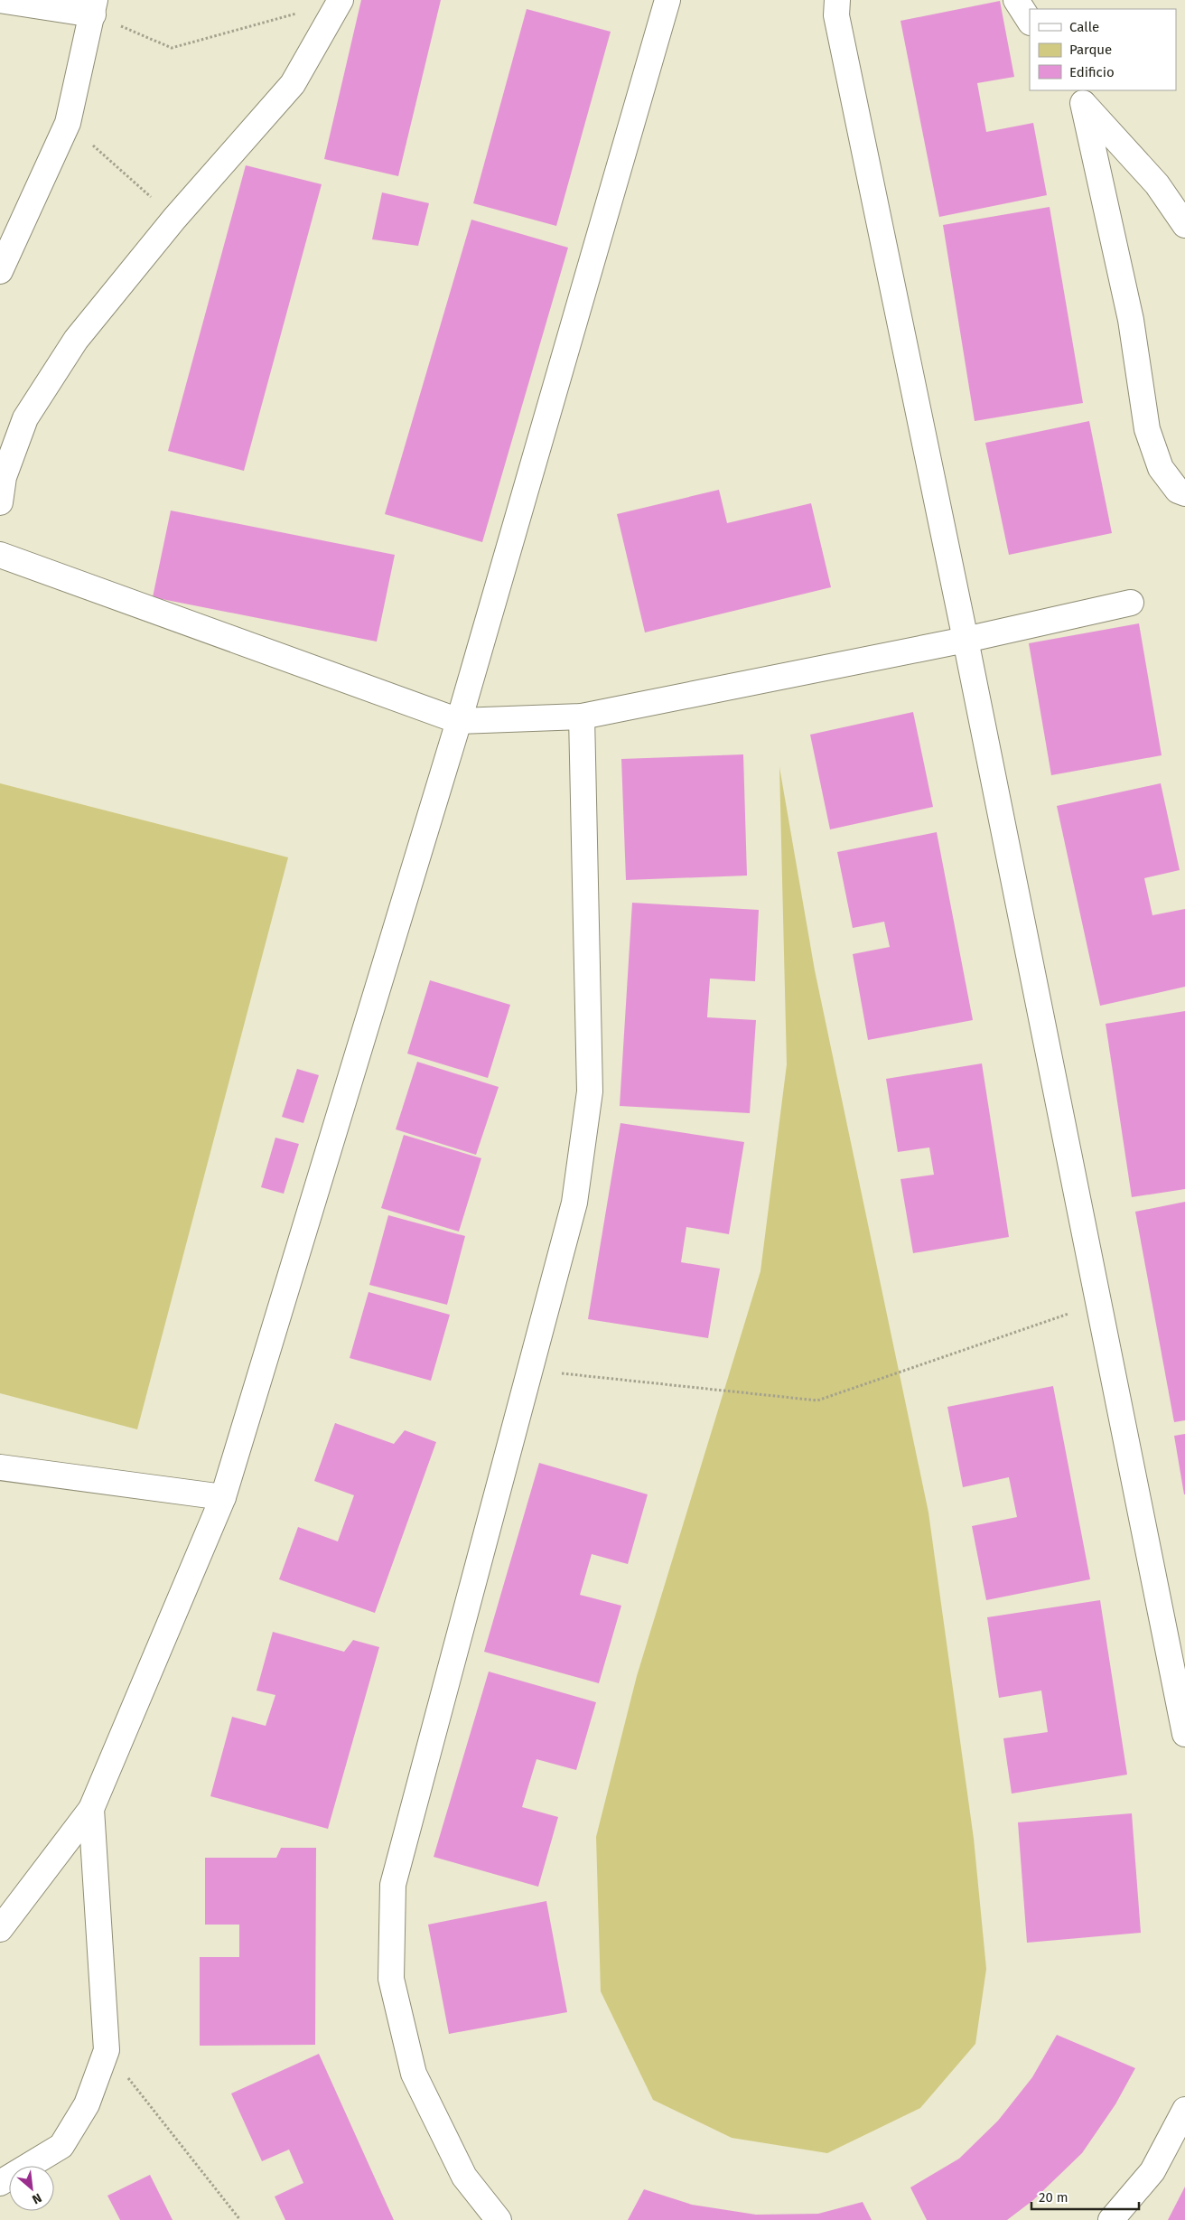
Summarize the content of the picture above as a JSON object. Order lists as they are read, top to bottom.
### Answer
{
  "legend": ["Calle", "Parque", "Edificio"],
  "scale_bar": "20 m",
  "north": "bottom right"
}
